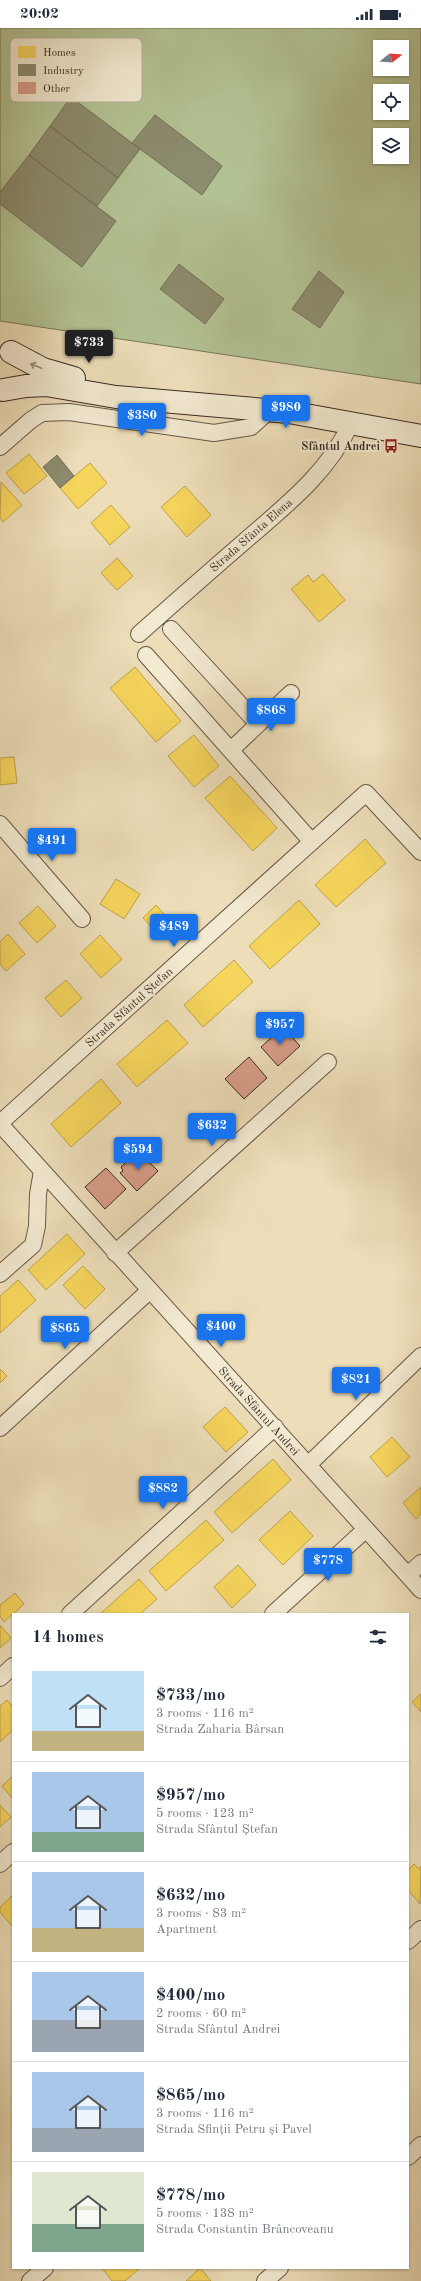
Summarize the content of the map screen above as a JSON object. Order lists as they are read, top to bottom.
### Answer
{
  "streets": {
    "street": ["Strada Sfânta Elena", "Strada Sfântul Ștefan", "Strada Sfântul Andrei"]
  },
  "crossings": [
    ["Strada Sfântul Ștefan", "Strada Sfântul Andrei"]
  ],
  "places": {
    "bus stop": ["Sfântul Andrei"]
  },
  "legend": ["Homes", "Industry", "Other"],
  "north": "right",
  "page": {
    "status": "20:02",
    "price": [
      "$733",
      "$980",
      "$380",
      "$868",
      "$491",
      "$489",
      "$957",
      "$632",
      "$594",
      "$400",
      "$865",
      "$821",
      "$882",
      "$778"
    ],
    "heading": "14 homes",
    "list": [
      {
        "name": "$733/mo",
        "note": "3 rooms · 116 m² · Strada Zaharia Bârsan"
      },
      {
        "name": "$957/mo",
        "note": "5 rooms · 123 m² · Strada Sfântul Ștefan"
      },
      {
        "name": "$632/mo",
        "note": "3 rooms · 83 m² · Apartment"
      },
      {
        "name": "$400/mo",
        "note": "2 rooms · 60 m² · Strada Sfântul Andrei"
      },
      {
        "name": "$865/mo",
        "note": "3 rooms · 116 m² · Strada Sfinții Petru și Pavel"
      },
      {
        "name": "$778/mo",
        "note": "5 rooms · 138 m² · Strada Constantin Brâncoveanu"
      }
    ]
  }
}
